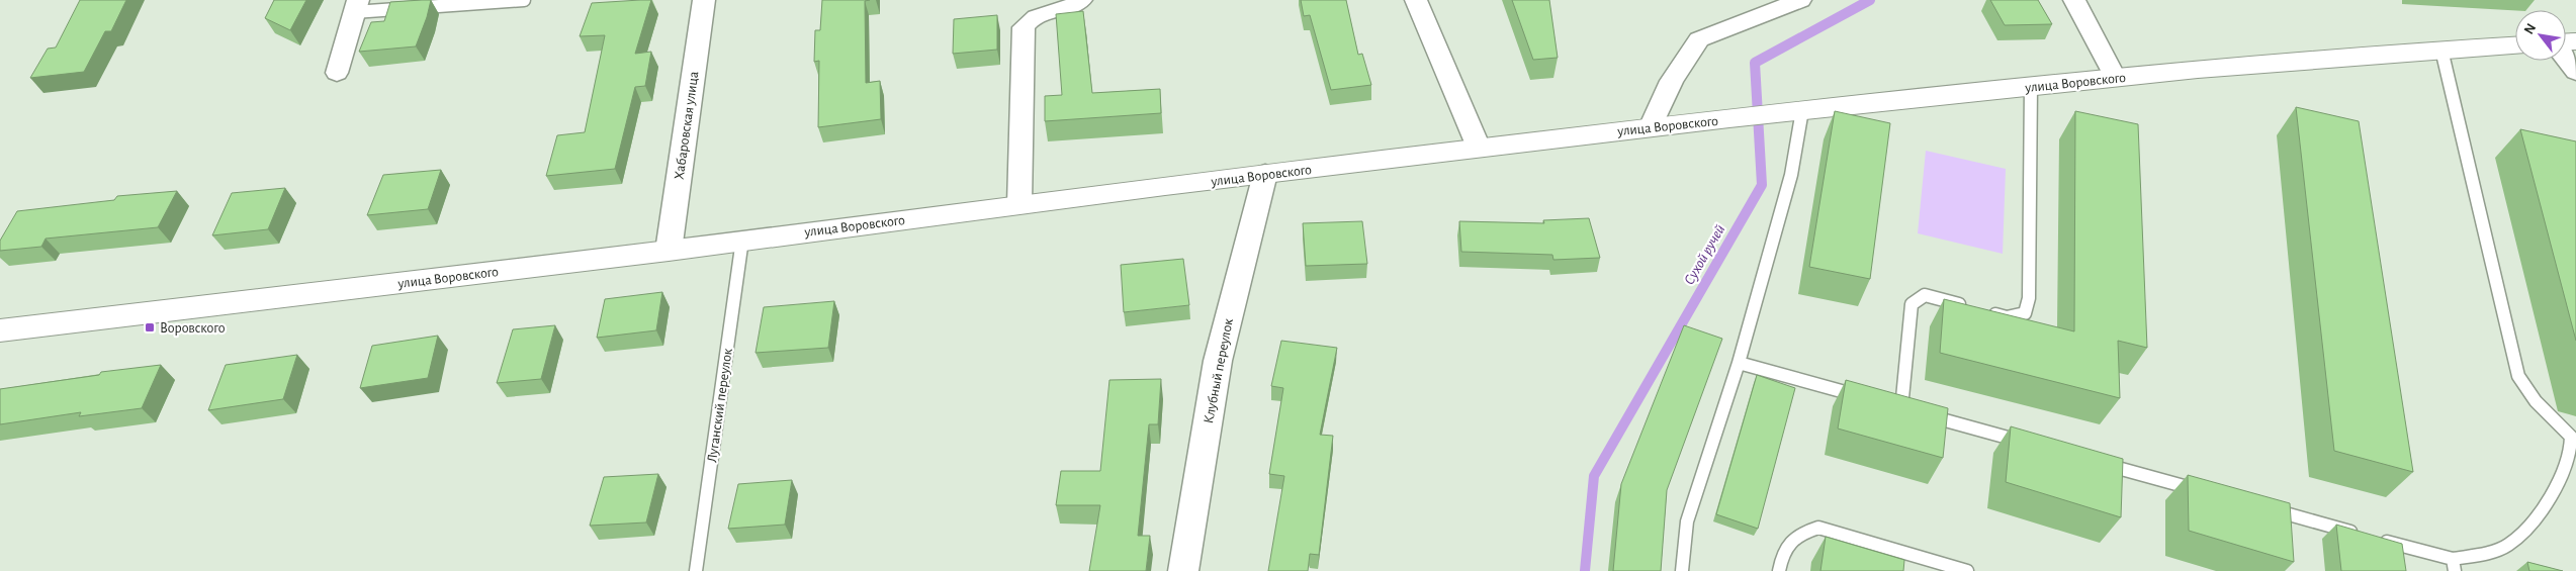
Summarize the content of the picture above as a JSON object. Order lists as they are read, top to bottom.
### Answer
{
  "streets": {
    "main road": ["улица Воровского"],
    "street": ["Хабаровская улица", "Клубный переулок"],
    "lane": ["Луганский переулок"]
  },
  "crossings": [
    ["улица Воровского", "Хабаровская улица"],
    ["улица Воровского", "Клубный переулок"],
    ["улица Воровского", "Луганский переулок"]
  ],
  "water": ["Сухой ручей"],
  "places": {
    "transit": ["Воровского"]
  },
  "north": "top left"
}
